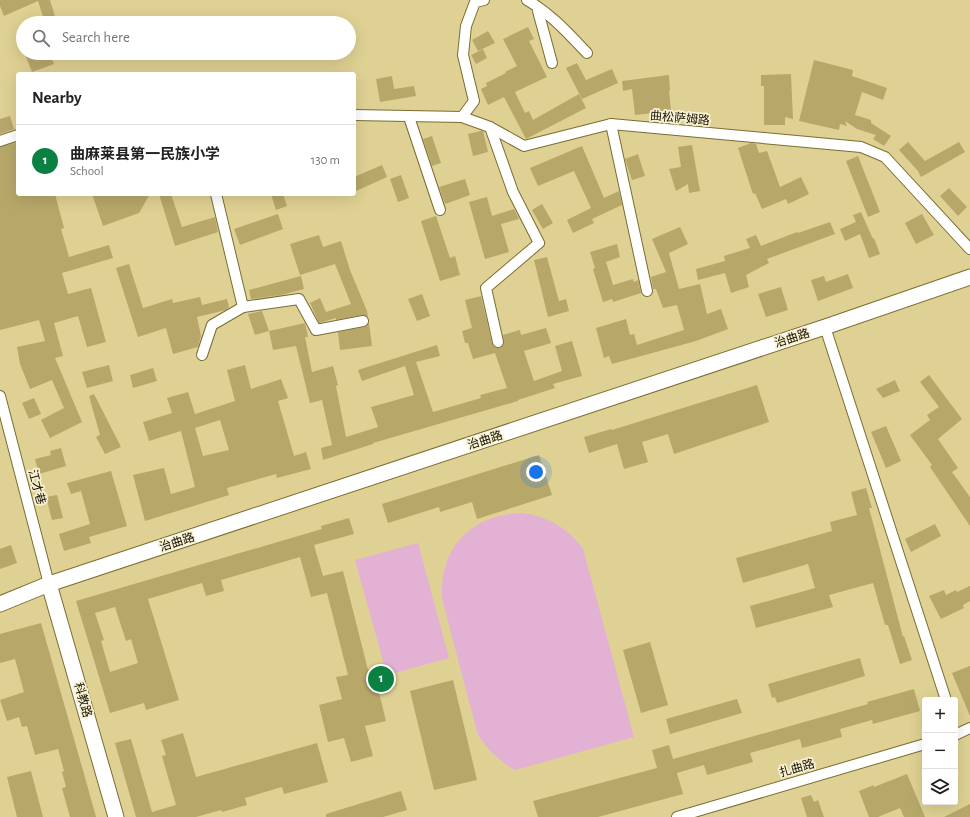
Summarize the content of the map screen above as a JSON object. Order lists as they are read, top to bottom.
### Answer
{
  "streets": {
    "main road": ["治曲路", "科教路"],
    "street": ["曲松萨姆路", "江才巷", "扎曲路"]
  },
  "crossings": [
    ["治曲路", "江才巷"],
    ["治曲路", "科教路"],
    ["江才巷", "科教路"]
  ],
  "page": {
    "search": "Search here",
    "heading": "Nearby",
    "list": [
      {
        "mark": "1",
        "name": "曲麻莱县第一民族小学",
        "note": "School",
        "value": "130 m"
      }
    ],
    "pins": "1",
    "map_buttons": ["+", "−"]
  }
}
